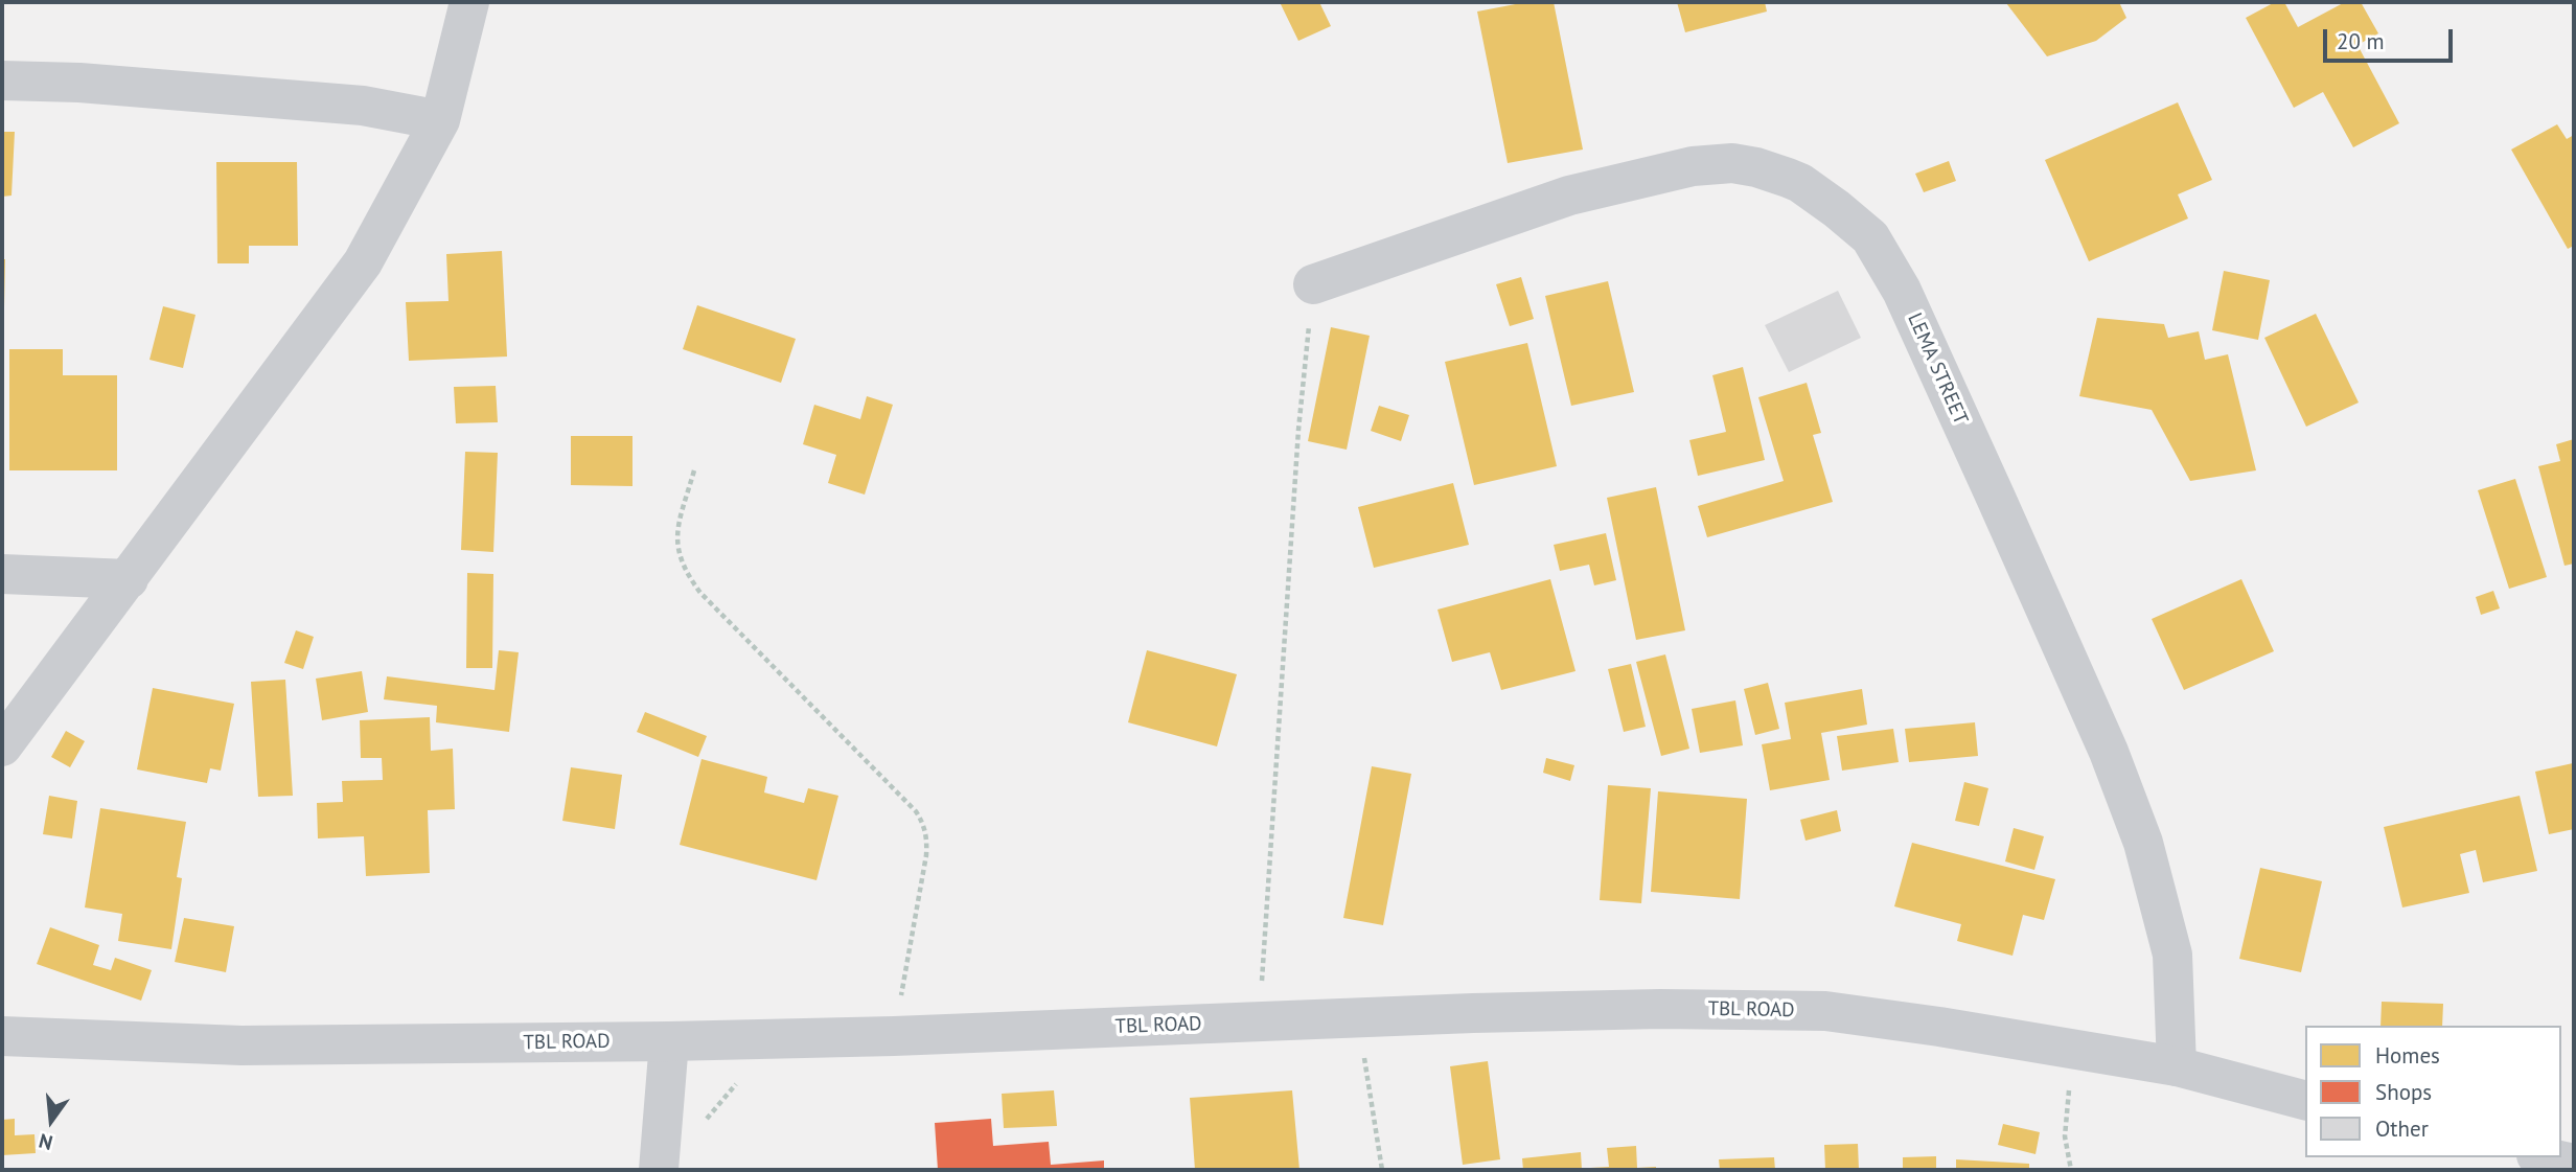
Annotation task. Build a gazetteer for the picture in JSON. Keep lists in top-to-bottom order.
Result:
{
  "streets": {
    "street": ["LEMA STREET", "TBL ROAD"]
  },
  "crossings": [
    ["LEMA STREET", "TBL ROAD"]
  ],
  "legend": ["Homes", "Shops", "Other"],
  "scale_bar": "20 m",
  "north": "bottom"
}
